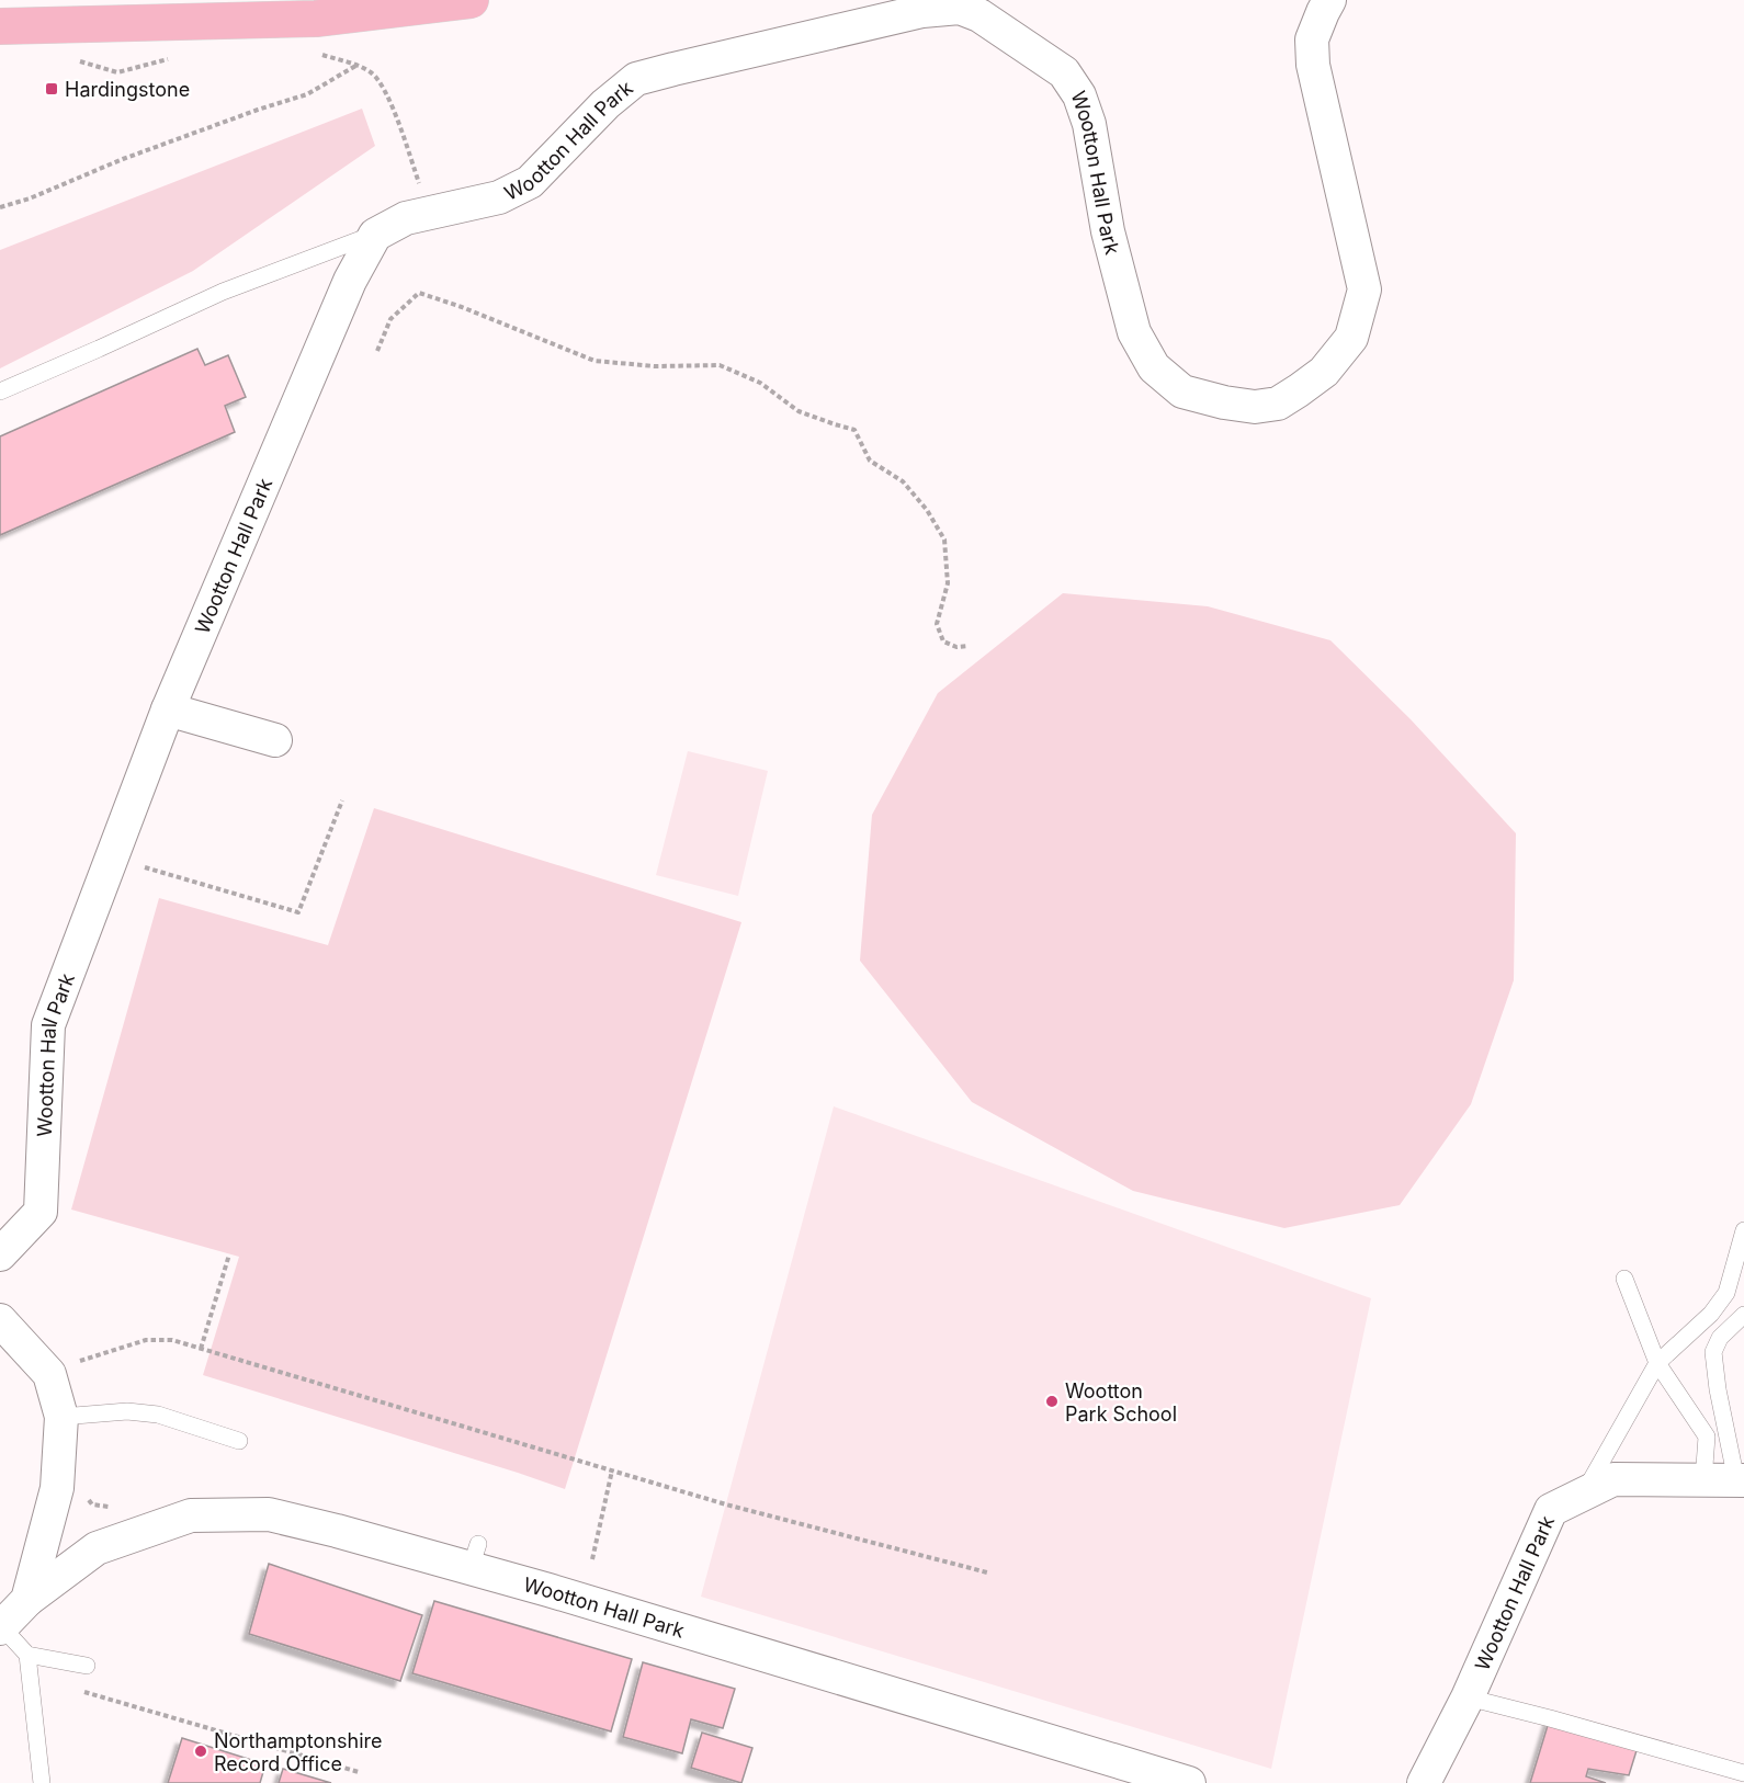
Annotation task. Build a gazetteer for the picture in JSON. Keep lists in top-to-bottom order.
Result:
{
  "streets": {
    "street": ["Wootton Hall Park"]
  },
  "places": {
    "transit": ["Hardingstone"],
    "other": ["Wootton Park School", "Northamptonshire Record Office"]
  }
}
